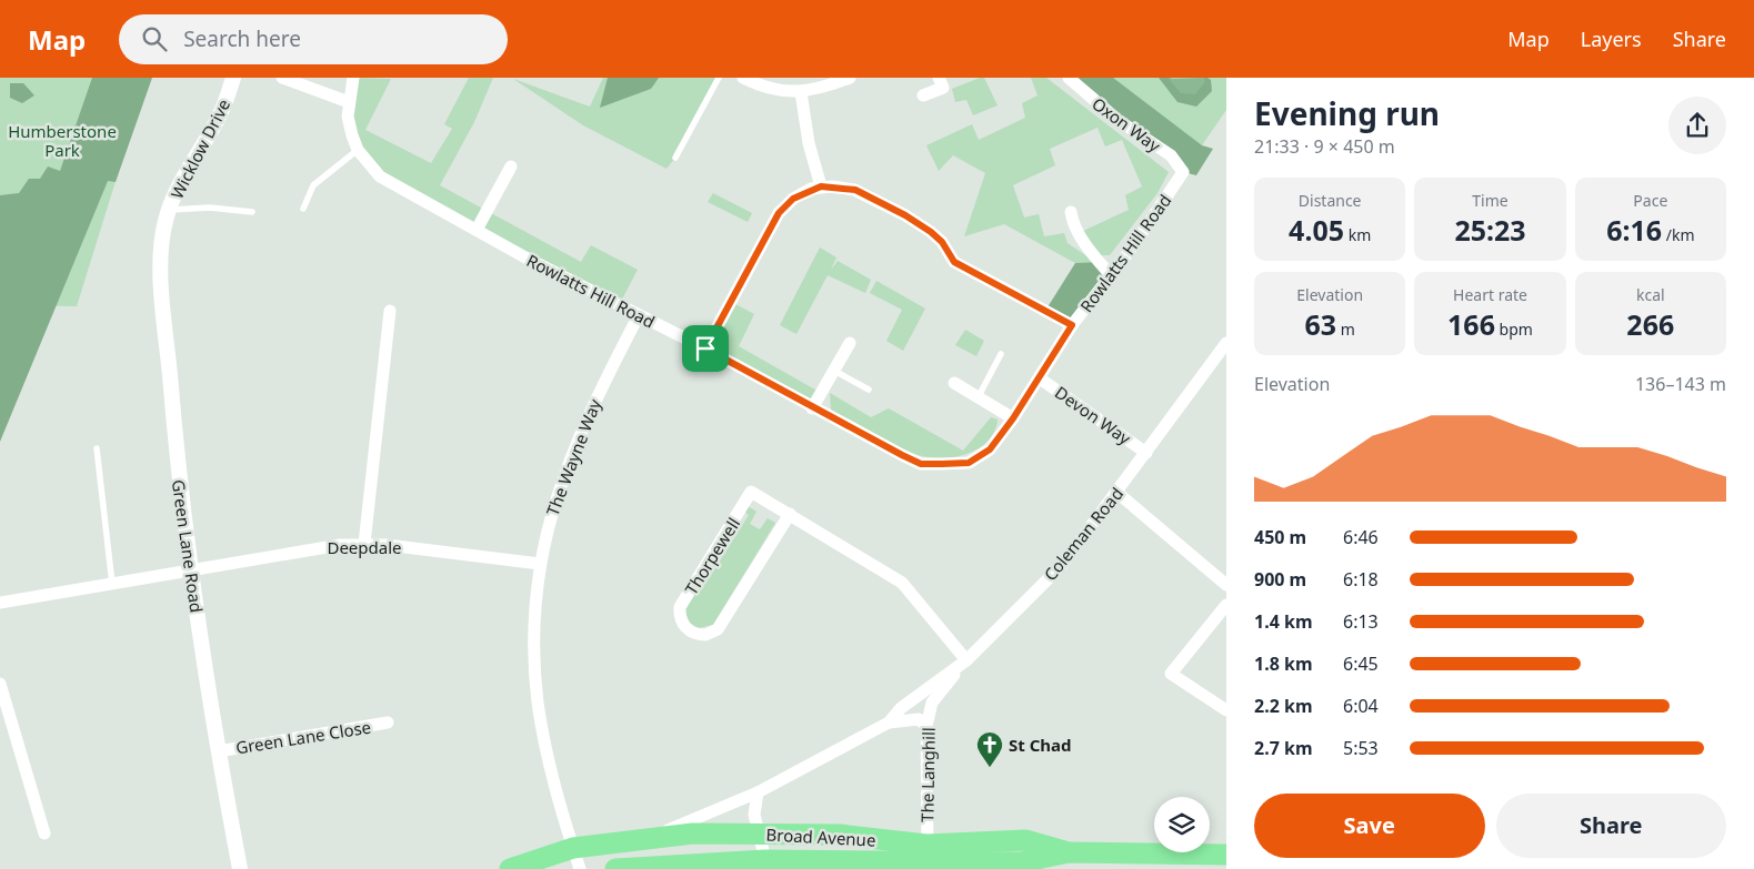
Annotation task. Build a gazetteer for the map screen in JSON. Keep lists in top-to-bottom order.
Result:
{
  "streets": {
    "highway": ["Broad Avenue"],
    "street": [
      "Oxon Way",
      "Wicklow Drive",
      "Rowlatts Hill Road",
      "Devon Way",
      "The Wayne Way",
      "Coleman Road",
      "Green Lane Road",
      "Deepdale",
      "Thorpewell",
      "Green Lane Close",
      "The Langhill"
    ]
  },
  "crossings": [
    ["Oxon Way", "Rowlatts Hill Road"],
    ["Wicklow Drive", "Green Lane Road"],
    ["Rowlatts Hill Road", "Devon Way"],
    ["Rowlatts Hill Road", "The Wayne Way"],
    ["Devon Way", "Coleman Road"],
    ["The Wayne Way", "Deepdale"],
    ["The Wayne Way", "Broad Avenue"],
    ["Coleman Road", "Thorpewell"],
    ["Coleman Road", "The Langhill"],
    ["Coleman Road", "Broad Avenue"],
    ["Green Lane Road", "Deepdale"],
    ["Green Lane Road", "Green Lane Close"],
    ["Thorpewell", "The Langhill"],
    ["The Langhill", "Broad Avenue"]
  ],
  "parks": ["Humberstone Park"],
  "places": {
    "church": ["St Chad"]
  },
  "page": {
    "header": "Map",
    "search": "Search here",
    "nav": ["Map", "Layers", "Share"],
    "heading": ["Evening run", "21:33 · 9 × 450 m"],
    "stats": [
      ["Distance", "4.05 km"],
      ["Time", "25:23"],
      ["Pace", "6:16 /km"],
      ["Elevation", "63 m"],
      ["Heart rate", "166 bpm"],
      ["kcal", "266"]
    ],
    "chart": ["Elevation", "136–143 m"],
    "list": [
      {
        "name": "450 m",
        "note": "6:46"
      },
      {
        "name": "900 m",
        "note": "6:18"
      },
      {
        "name": "1.4 km",
        "note": "6:13"
      },
      {
        "name": "1.8 km",
        "note": "6:45"
      },
      {
        "name": "2.2 km",
        "note": "6:04"
      },
      {
        "name": "2.7 km",
        "note": "5:53"
      }
    ],
    "buttons": ["Save", "Share"]
  }
}
